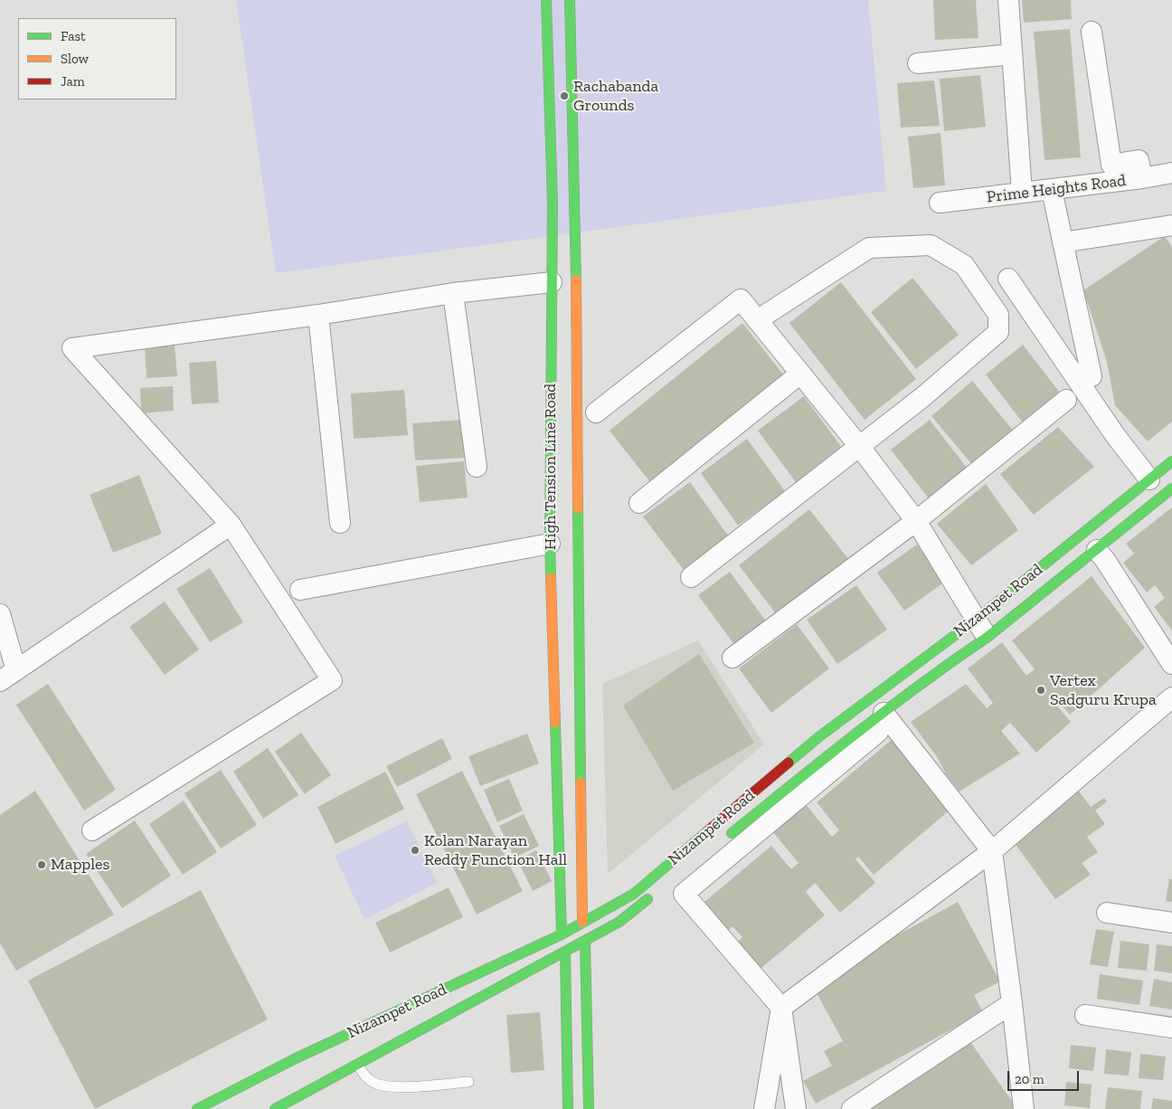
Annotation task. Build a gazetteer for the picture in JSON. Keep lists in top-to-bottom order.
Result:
{
  "streets": {
    "main road": ["High Tension Line Road", "Nizampet Road"],
    "street": ["Prime Heights Road"]
  },
  "crossings": [
    ["High Tension Line Road", "Nizampet Road"]
  ],
  "places": [
    "Rachabanda Grounds",
    "Vertex Sadguru Krupa",
    "Kolan Narayan Reddy Function Hall",
    "Mapples"
  ],
  "legend": ["Fast", "Slow", "Jam"],
  "scale_bar": "20 m"
}
